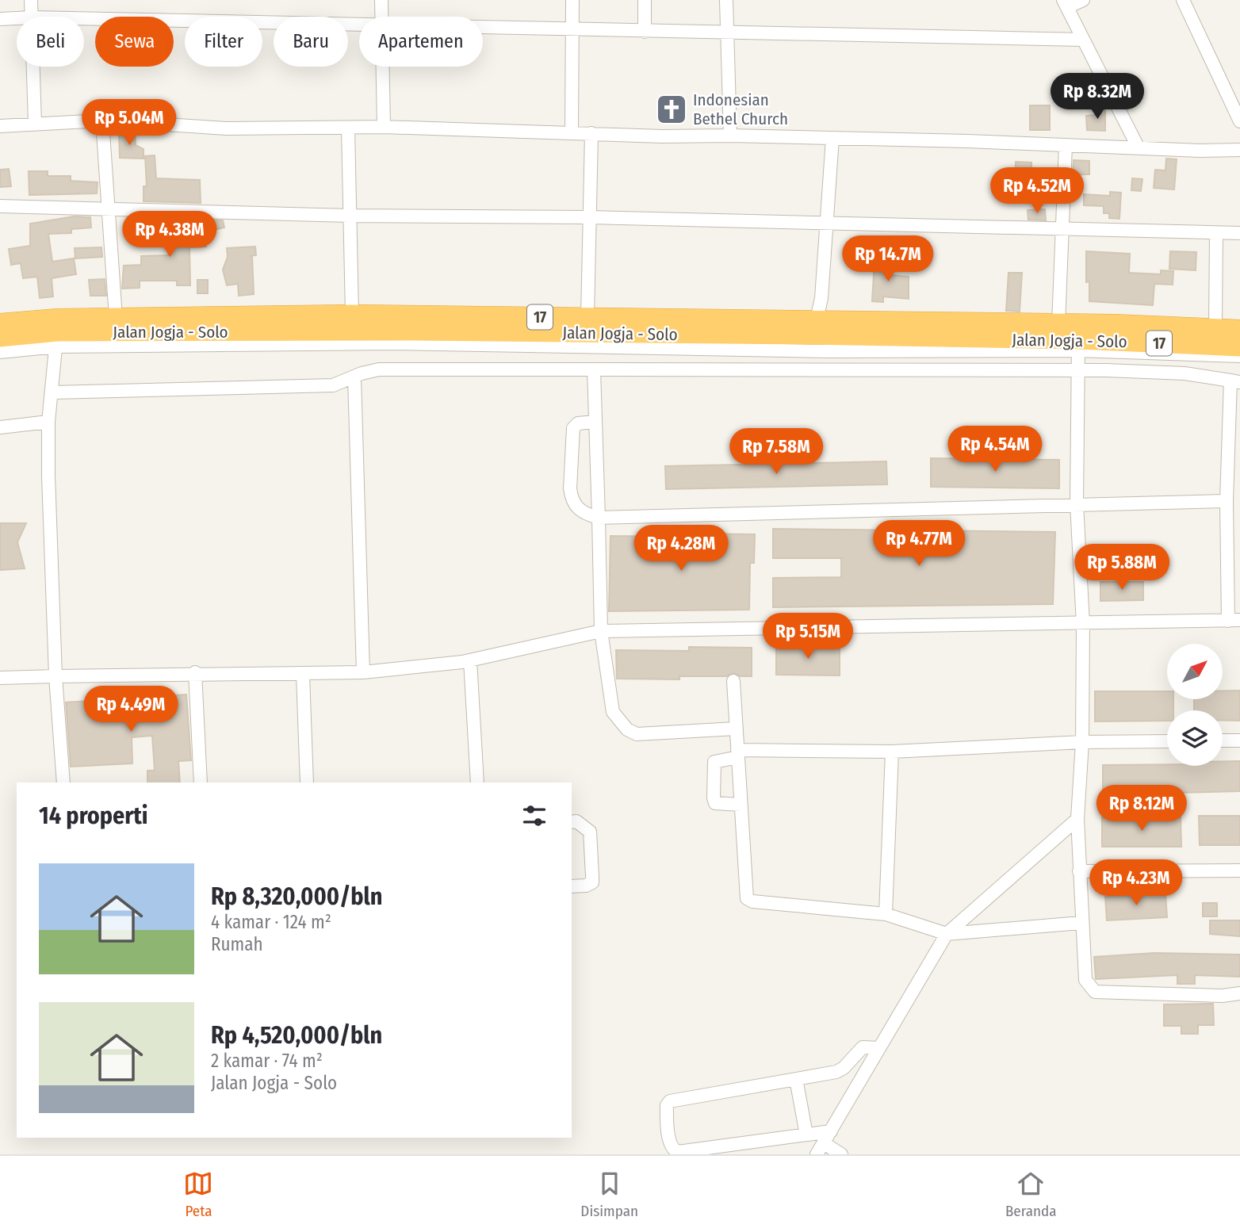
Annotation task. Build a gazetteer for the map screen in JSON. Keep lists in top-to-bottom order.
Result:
{
  "streets": {
    "highway": ["17", "Jalan Jogja - Solo"]
  },
  "places": {
    "church": ["Indonesian Bethel Church"]
  },
  "north": "top right",
  "page": {
    "chip": [
      "Beli",
      "Sewa",
      "Filter",
      "Baru",
      "Apartemen"
    ],
    "price": [
      "Rp 8.32M",
      "Rp 5.04M",
      "Rp 4.52M",
      "Rp 4.38M",
      "Rp 14.7M",
      "Rp 4.54M",
      "Rp 7.58M",
      "Rp 4.77M",
      "Rp 4.28M",
      "Rp 5.88M",
      "Rp 5.15M",
      "Rp 4.49M",
      "Rp 8.12M",
      "Rp 4.23M"
    ],
    "heading": "14 properti",
    "list": [
      {
        "name": "Rp 8,320,000/bln",
        "note": "4 kamar · 124 m² · Rumah"
      },
      {
        "name": "Rp 4,520,000/bln",
        "note": "2 kamar · 74 m² · Jalan Jogja - Solo"
      }
    ],
    "tabs": ["Peta", "Disimpan", "Beranda"]
  }
}
